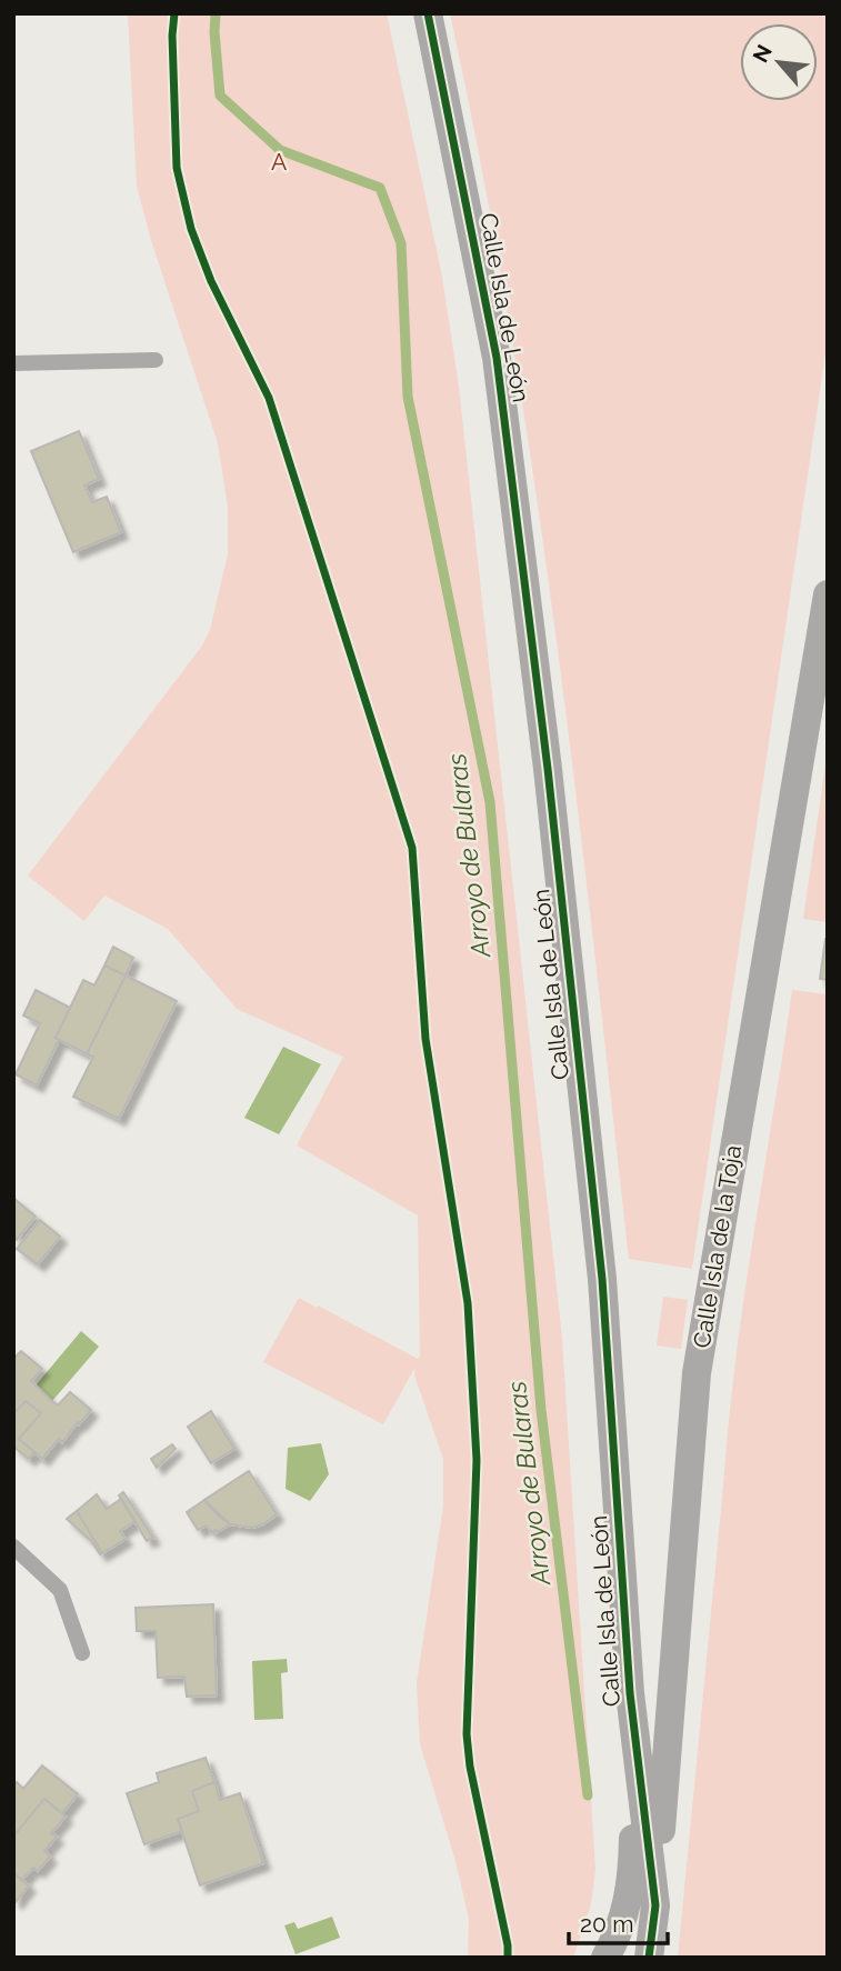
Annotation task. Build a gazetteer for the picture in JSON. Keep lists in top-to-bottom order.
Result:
{
  "streets": {
    "street": ["Calle Isla de León", "Calle Isla de la Toja"]
  },
  "crossings": [
    ["Calle Isla de León", "Calle Isla de la Toja"]
  ],
  "water": ["Arroyo de Bularas"],
  "parks": ["A"],
  "scale_bar": "20 m",
  "north": "top left"
}
